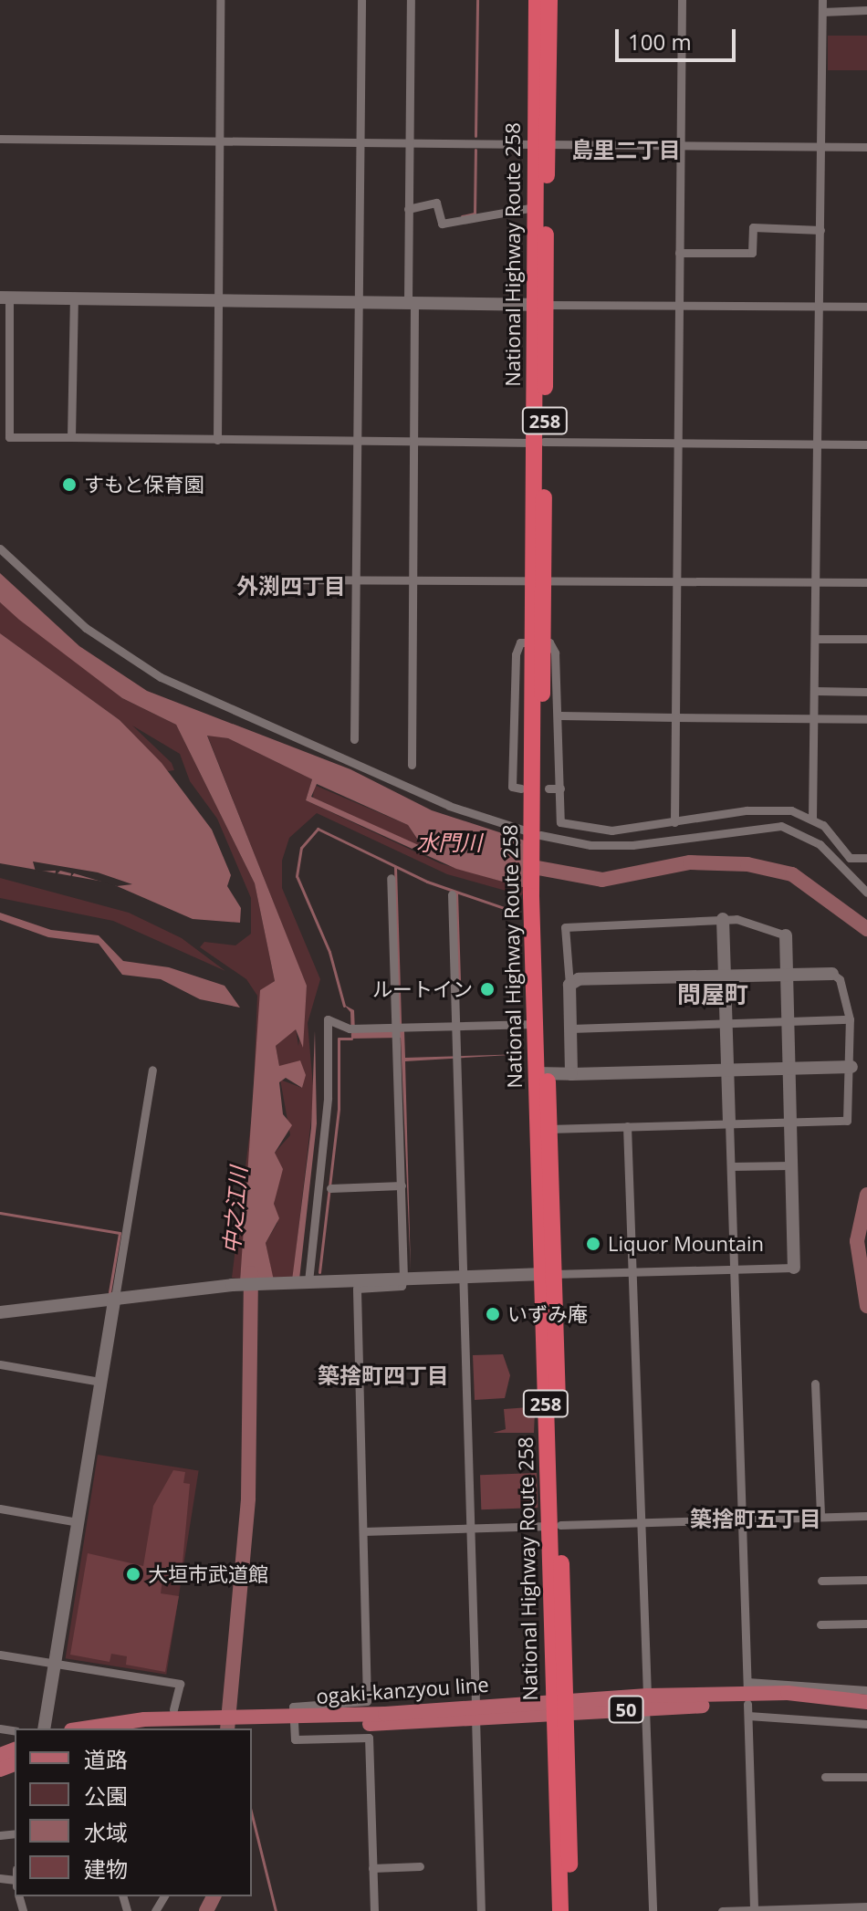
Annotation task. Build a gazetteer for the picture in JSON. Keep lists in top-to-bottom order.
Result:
{
  "streets": {
    "highway": ["National Highway Route 258", "258"],
    "main road": ["ogaki-kanzyou line", "50"]
  },
  "crossings": [
    ["National Highway Route 258", "ogaki-kanzyou line"]
  ],
  "districts": [
    "島里二丁目",
    "外渕四丁目",
    "問屋町",
    "築捨町四丁目",
    "築捨町五丁目"
  ],
  "water": ["水門川", "中之江川"],
  "places": [
    "すもと保育園",
    "ルートイン",
    "Liquor Mountain",
    "いずみ庵",
    "大垣市武道館"
  ],
  "legend": [
    "道路",
    "公園",
    "水域",
    "建物"
  ],
  "scale_bar": "100 m"
}
